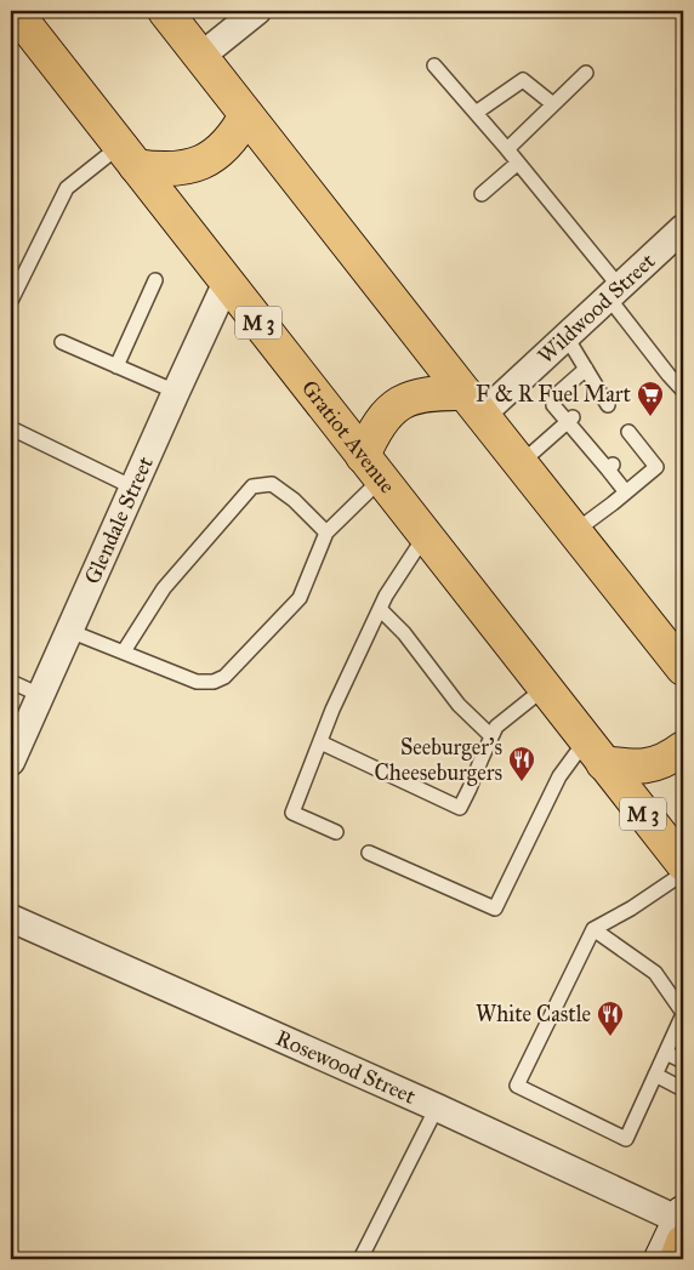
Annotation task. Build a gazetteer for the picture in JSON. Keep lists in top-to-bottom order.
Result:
{
  "streets": {
    "main road": ["M 3", "Gratiot Avenue"],
    "street": ["Wildwood Street", "Glendale Street", "Rosewood Street"]
  },
  "crossings": [
    ["Gratiot Avenue", "Glendale Street"]
  ],
  "places": {
    "supermarket": ["F & R Fuel Mart"],
    "restaurant": ["Seeburger's Cheeseburgers", "White Castle"]
  }
}
